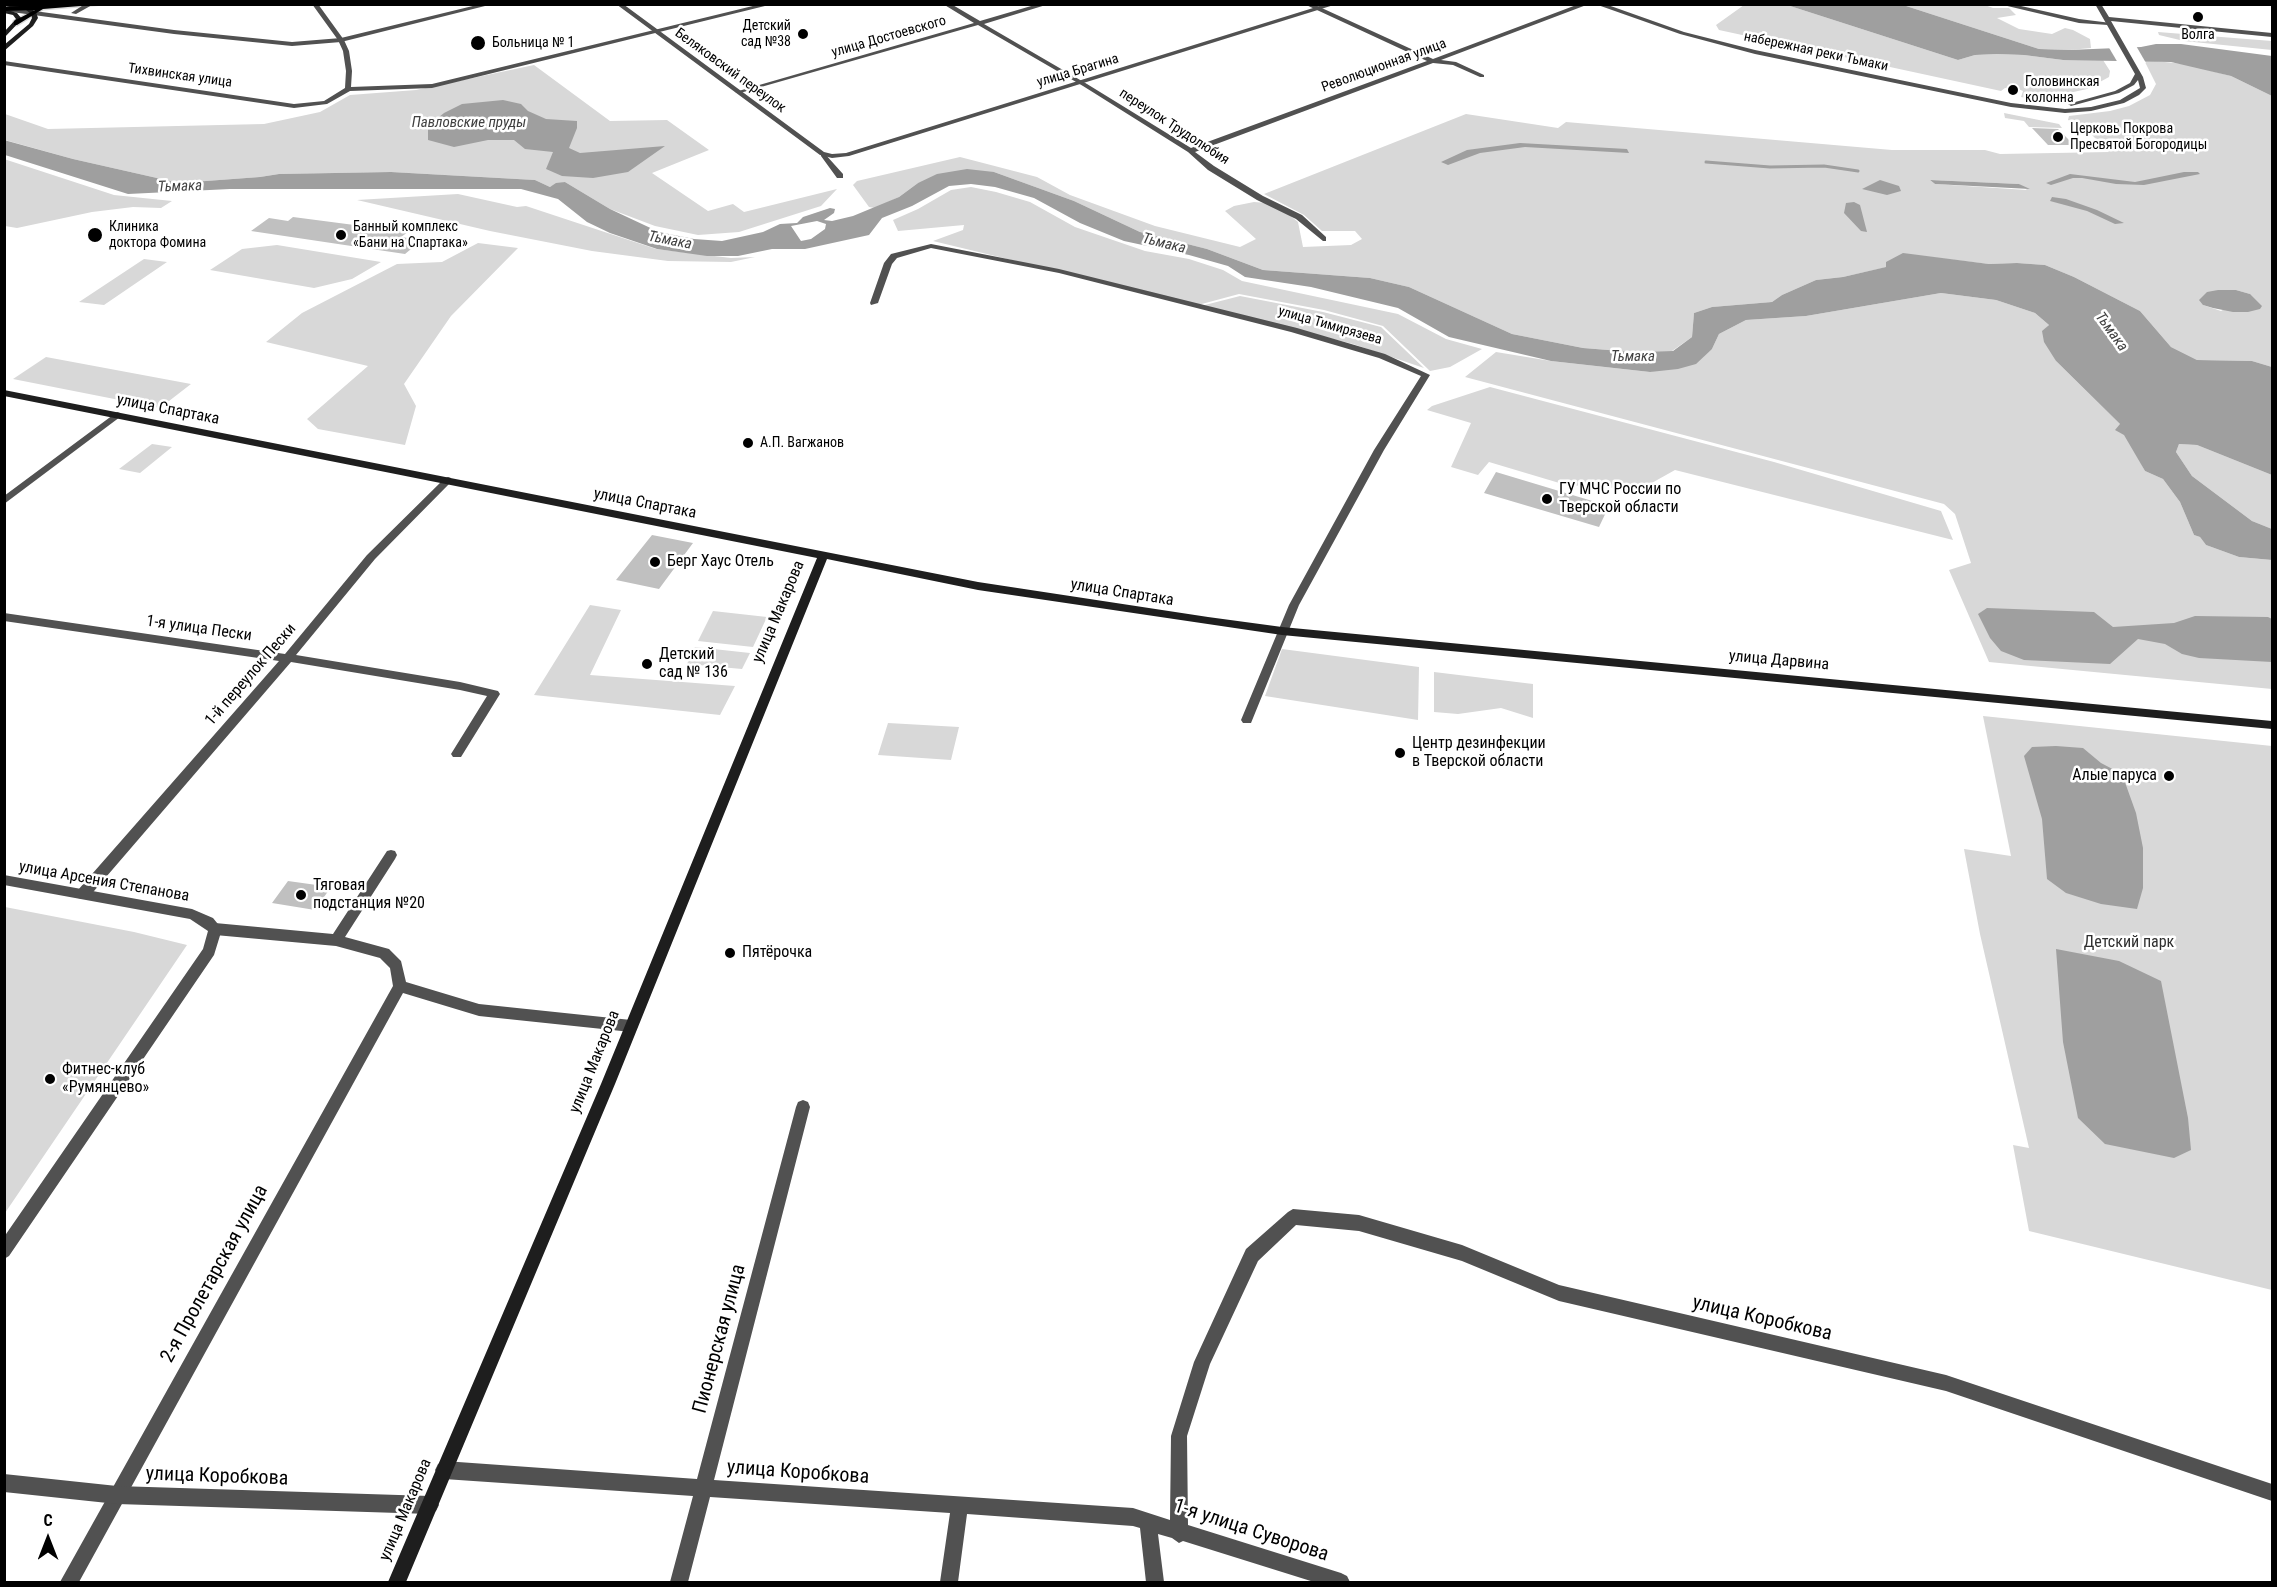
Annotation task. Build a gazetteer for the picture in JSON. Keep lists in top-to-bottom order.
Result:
{
  "streets": {
    "main road": ["улица Спартака", "улица Макарова", "улица Дарвина"],
    "street": [
      "улица Достоевского",
      "набережная реки Тьмаки",
      "Революционная улица",
      "Беляковский переулок",
      "улица Брагина",
      "Тихвинская улица",
      "переулок Трудолюбия",
      "улица Тимирязева",
      "1-я улица Пески",
      "1-й переулок Пески",
      "улица Арсения Степанова",
      "2-я Пролетарская улица",
      "улица Коробкова",
      "Пионерская улица",
      "1-я улица Суворова"
    ]
  },
  "crossings": [
    ["улица Достоевского", "Беляковский переулок"],
    ["улица Достоевского", "переулок Трудолюбия"],
    ["Революционная улица", "переулок Трудолюбия"],
    ["Беляковский переулок", "улица Брагина"],
    ["улица Брагина", "переулок Трудолюбия"],
    ["улица Тимирязева", "улица Спартака"],
    ["улица Тимирязева", "улица Дарвина"],
    ["улица Спартака", "улица Макарова"],
    ["улица Спартака", "улица Дарвина"],
    ["улица Спартака", "1-й переулок Пески"],
    ["улица Макарова", "улица Коробкова"],
    ["1-я улица Пески", "1-й переулок Пески"],
    ["1-й переулок Пески", "улица Арсения Степанова"],
    ["улица Арсения Степанова", "2-я Пролетарская улица"],
    ["2-я Пролетарская улица", "улица Коробкова"],
    ["улица Коробкова", "Пионерская улица"],
    ["улица Коробкова", "1-я улица Суворова"]
  ],
  "water": ["Павловские пруды", "Тьмака"],
  "parks": ["Детский парк"],
  "places": [
    "Волга",
    "Детский сад №38",
    "Больница № 1",
    "Головинская колонна",
    "Церковь Покрова Пресвятой Богородицы",
    "Клиника доктора Фомина",
    "Банный комплекс «Бани на Спартака»",
    "А.П. Вагжанов",
    "ГУ МЧС России по Тверской области",
    "Берг Хаус Отель",
    "Детский сад № 136",
    "Центр дезинфекции в Тверской области",
    "Алые паруса",
    "Тяговая подстанция №20",
    "Пятёрочка",
    "Фитнес-клуб «Румянцево»"
  ],
  "north": "top"
}
